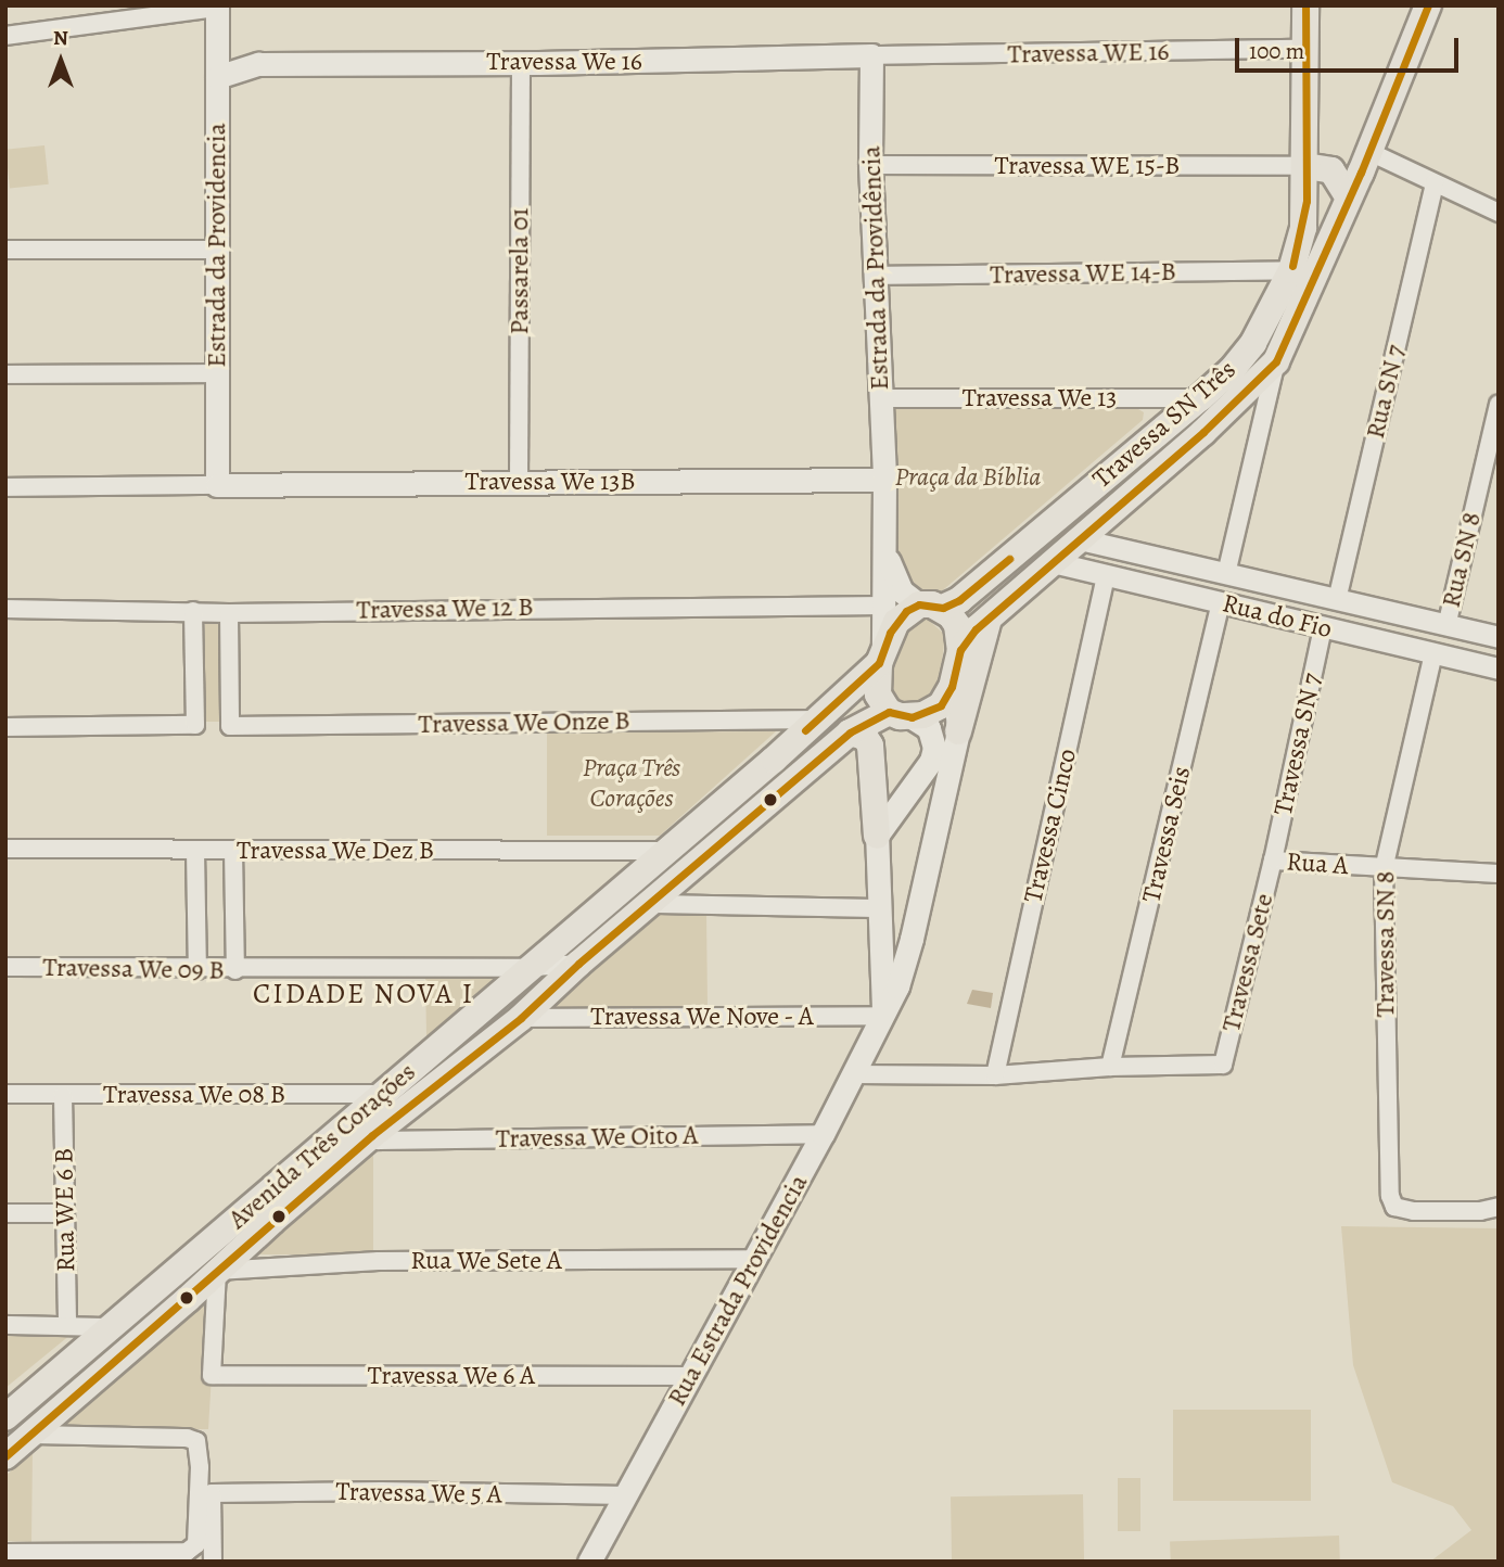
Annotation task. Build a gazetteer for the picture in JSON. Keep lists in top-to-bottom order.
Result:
{
  "streets": {
    "main road": [
      "Travessa We 16",
      "Estrada da Providencia",
      "Estrada da Providência",
      "Travessa SN Três",
      "Travessa We 13B",
      "Avenida Três Corações",
      "Rua Estrada Providencia"
    ],
    "street": [
      "Travessa WE 16",
      "Travessa WE 15-B",
      "Passarela 01",
      "Travessa WE 14-B",
      "Rua SN 7",
      "Travessa We 13",
      "Rua SN 8",
      "Travessa We 12 B",
      "Rua do Fio",
      "Travessa We Onze B",
      "Travessa SN 7",
      "Travessa Cinco",
      "Travessa Seis",
      "Travessa We Dez B",
      "Rua A",
      "Travessa SN 8",
      "Travessa Sete",
      "Travessa We 09 B",
      "Travessa We Nove - A",
      "Travessa We 08 B",
      "Travessa We Oito A",
      "Rua WE 6 B",
      "Rua We Sete A",
      "Travessa We 6 A",
      "Travessa We 5 A"
    ]
  },
  "crossings": [
    ["Travessa WE 16", "Travessa We 16"],
    ["Travessa WE 16", "Estrada da Providência"],
    ["Travessa WE 16", "Travessa SN Três"],
    ["Travessa We 16", "Estrada da Providência"],
    ["Travessa We 16", "Passarela 01"],
    ["Travessa WE 15-B", "Estrada da Providência"],
    ["Travessa WE 15-B", "Travessa SN Três"],
    ["Estrada da Providencia", "Travessa We 13B"],
    ["Estrada da Providência", "Travessa WE 14-B"],
    ["Estrada da Providência", "Travessa We 13"],
    ["Estrada da Providência", "Travessa SN Três"],
    ["Estrada da Providência", "Travessa We 13B"],
    ["Estrada da Providência", "Travessa We 12 B"],
    ["Estrada da Providência", "Avenida Três Corações"],
    ["Estrada da Providência", "Rua Estrada Providencia"],
    ["Passarela 01", "Travessa We 13B"],
    ["Travessa WE 14-B", "Travessa SN Três"],
    ["Rua SN 7", "Rua do Fio"],
    ["Travessa We 13", "Travessa SN Três"],
    ["Travessa SN Três", "Avenida Três Corações"],
    ["Travessa SN Três", "Rua Estrada Providencia"],
    ["Rua SN 8", "Rua do Fio"],
    ["Travessa We 12 B", "Travessa We Onze B"],
    ["Rua do Fio", "Travessa SN 7"],
    ["Rua do Fio", "Travessa Cinco"],
    ["Rua do Fio", "Travessa Seis"],
    ["Rua do Fio", "Travessa SN 8"],
    ["Travessa We Onze B", "Avenida Três Corações"],
    ["Travessa SN 7", "Rua A"],
    ["Travessa SN 7", "Travessa Sete"],
    ["Travessa Seis", "Travessa Sete"],
    ["Travessa We Dez B", "Avenida Três Corações"],
    ["Rua A", "Travessa SN 8"],
    ["Rua A", "Travessa Sete"],
    ["Travessa We 09 B", "Avenida Três Corações"],
    ["Travessa We Nove - A", "Avenida Três Corações"],
    ["Travessa We Nove - A", "Rua Estrada Providencia"],
    ["Travessa We 08 B", "Avenida Três Corações"],
    ["Travessa We 08 B", "Rua WE 6 B"],
    ["Travessa We Oito A", "Avenida Três Corações"],
    ["Travessa We Oito A", "Rua Estrada Providencia"],
    ["Avenida Três Corações", "Rua We Sete A"],
    ["Avenida Três Corações", "Rua Estrada Providencia"],
    ["Avenida Três Corações", "Travessa We 6 A"],
    ["Rua We Sete A", "Rua Estrada Providencia"],
    ["Rua We Sete A", "Travessa We 6 A"],
    ["Rua Estrada Providencia", "Travessa We 6 A"],
    ["Rua Estrada Providencia", "Travessa We 5 A"]
  ],
  "districts": ["CIDADE NOVA I"],
  "parks": ["Praça da Bíblia", "Praça Três Corações"],
  "scale_bar": "100 m",
  "north": "top"
}
